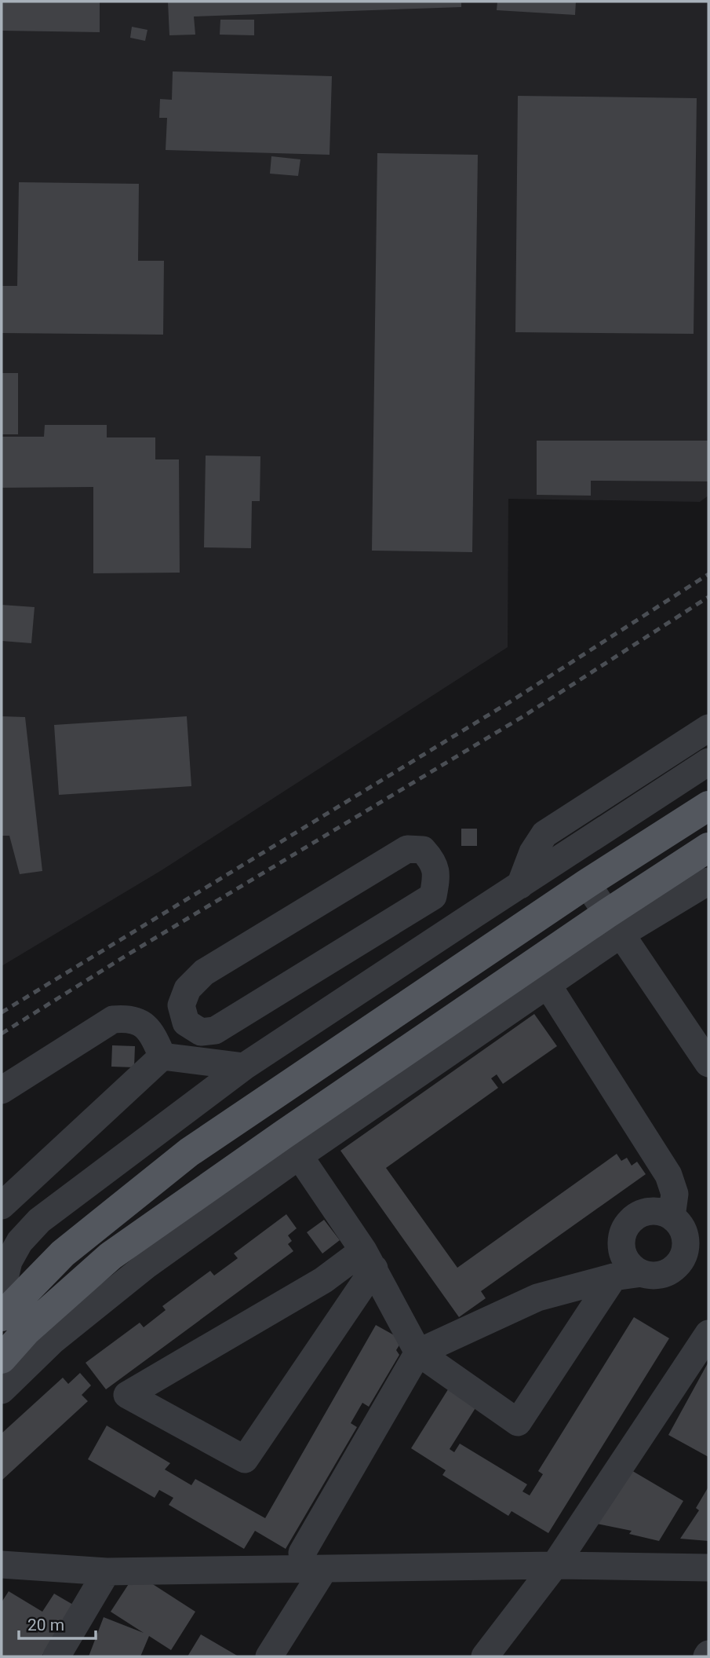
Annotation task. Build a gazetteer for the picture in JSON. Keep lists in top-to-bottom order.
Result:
{
  "scale_bar": "20 m"
}
